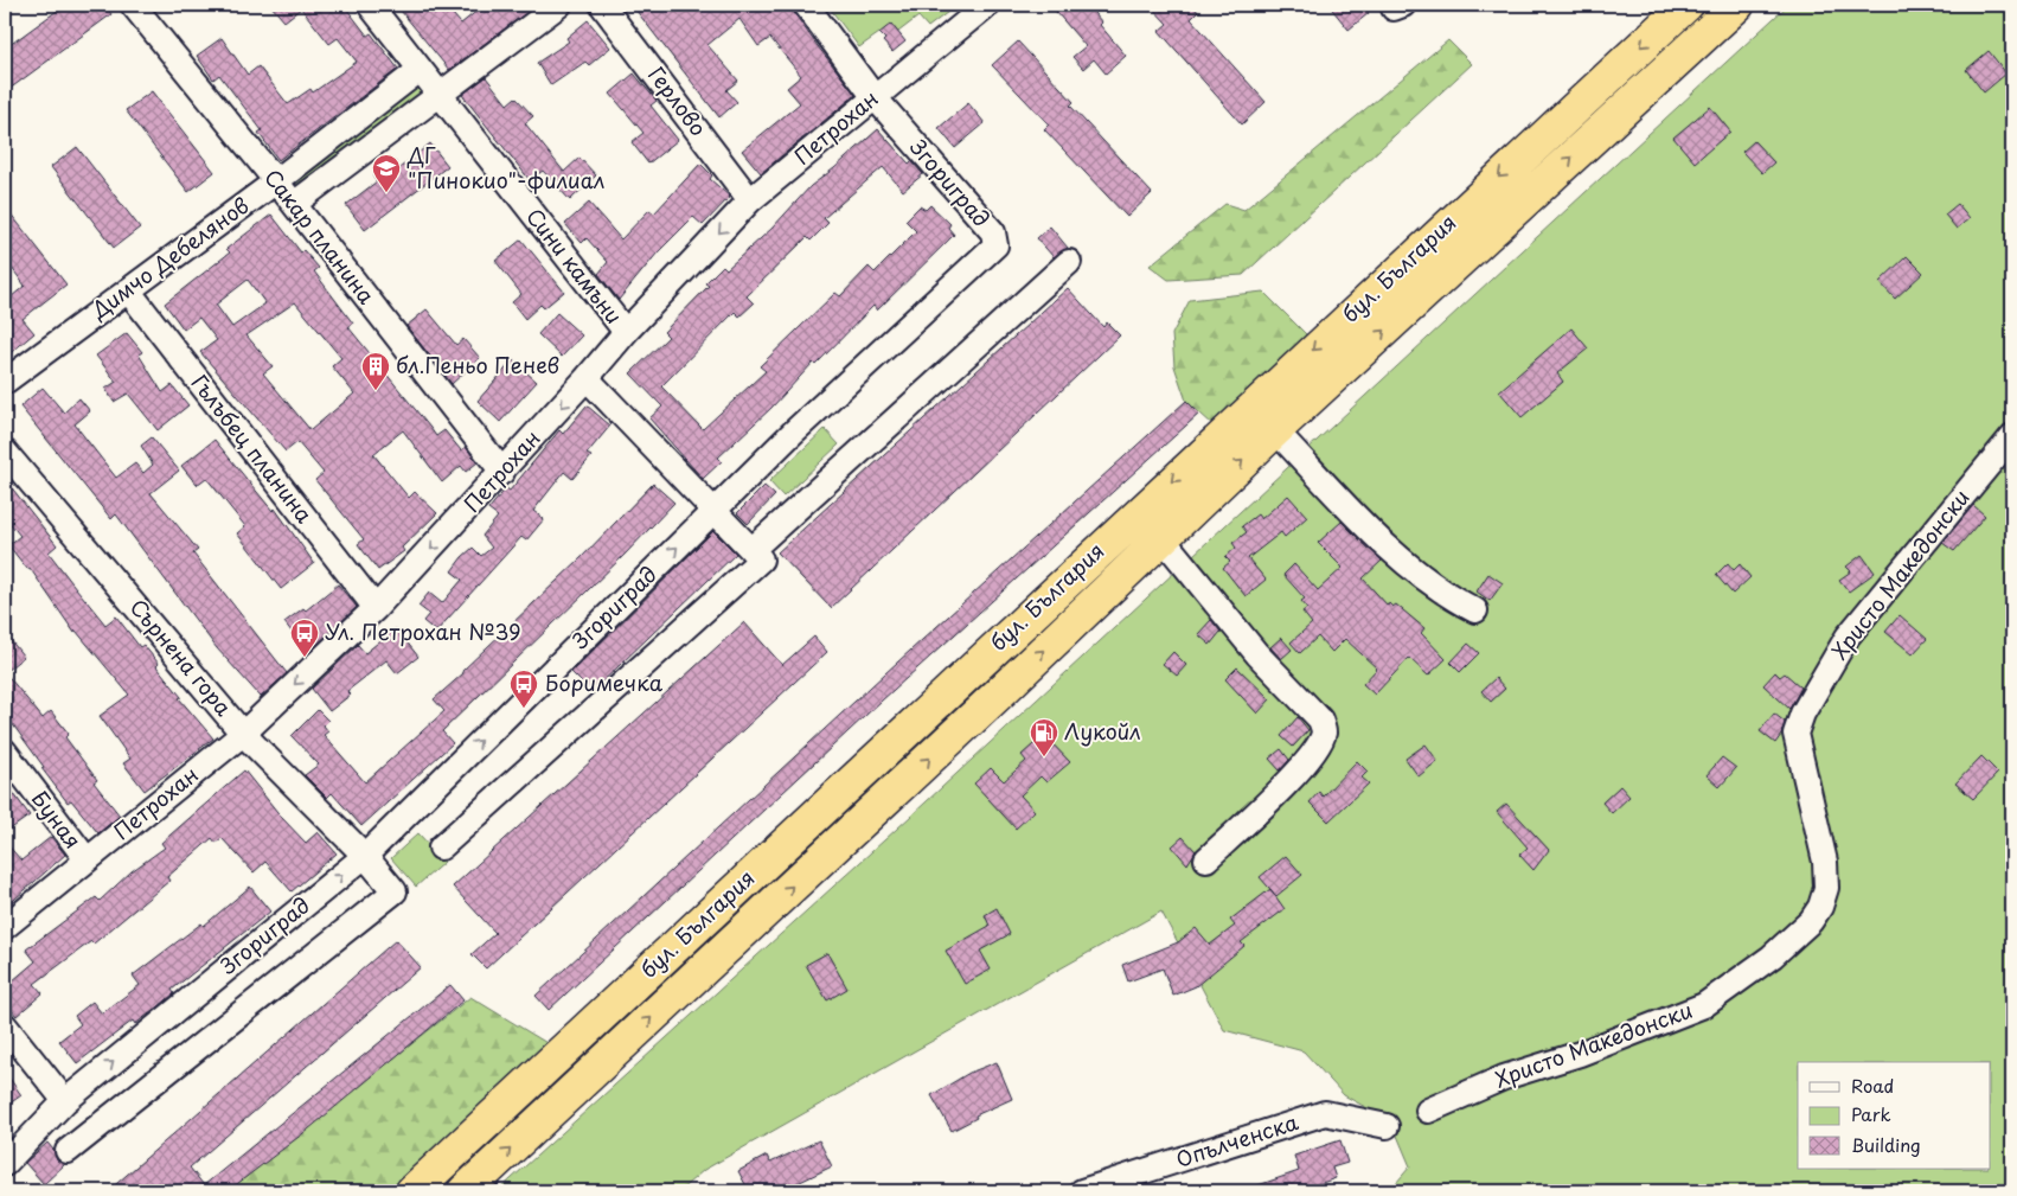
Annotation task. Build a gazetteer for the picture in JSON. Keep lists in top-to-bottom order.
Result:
{
  "streets": {
    "highway": ["бул. България"],
    "street": [
      "Герлово",
      "Петрохан",
      "Згориград",
      "Сакар планина",
      "Димчо Дебелянов",
      "Сини камъни",
      "Гълъбец планина",
      "Христо Македонски",
      "Сърнена гора",
      "Буная",
      "Опълченска"
    ]
  },
  "crossings": [
    ["Герлово", "Петрохан"],
    ["Петрохан", "Згориград"],
    ["Петрохан", "Сакар планина"],
    ["Петрохан", "Сини камъни"],
    ["Петрохан", "Гълъбец планина"],
    ["Петрохан", "Сърнена гора"],
    ["Петрохан", "Буная"],
    ["Згориград", "Сърнена гора"],
    ["Сакар планина", "Димчо Дебелянов"],
    ["Димчо Дебелянов", "Сини камъни"],
    ["Димчо Дебелянов", "Гълъбец планина"]
  ],
  "one_way": ["Петрохан"],
  "places": {
    "school or university": ["ДГ \"Пинокио\"-филиал"],
    "building": ["бл.Пеньо Пенев"],
    "bus stop": ["Ул. Петрохан №39", "Боримечка"],
    "fuel station": ["Лукойл"]
  },
  "legend": ["Road", "Park", "Building"]
}
